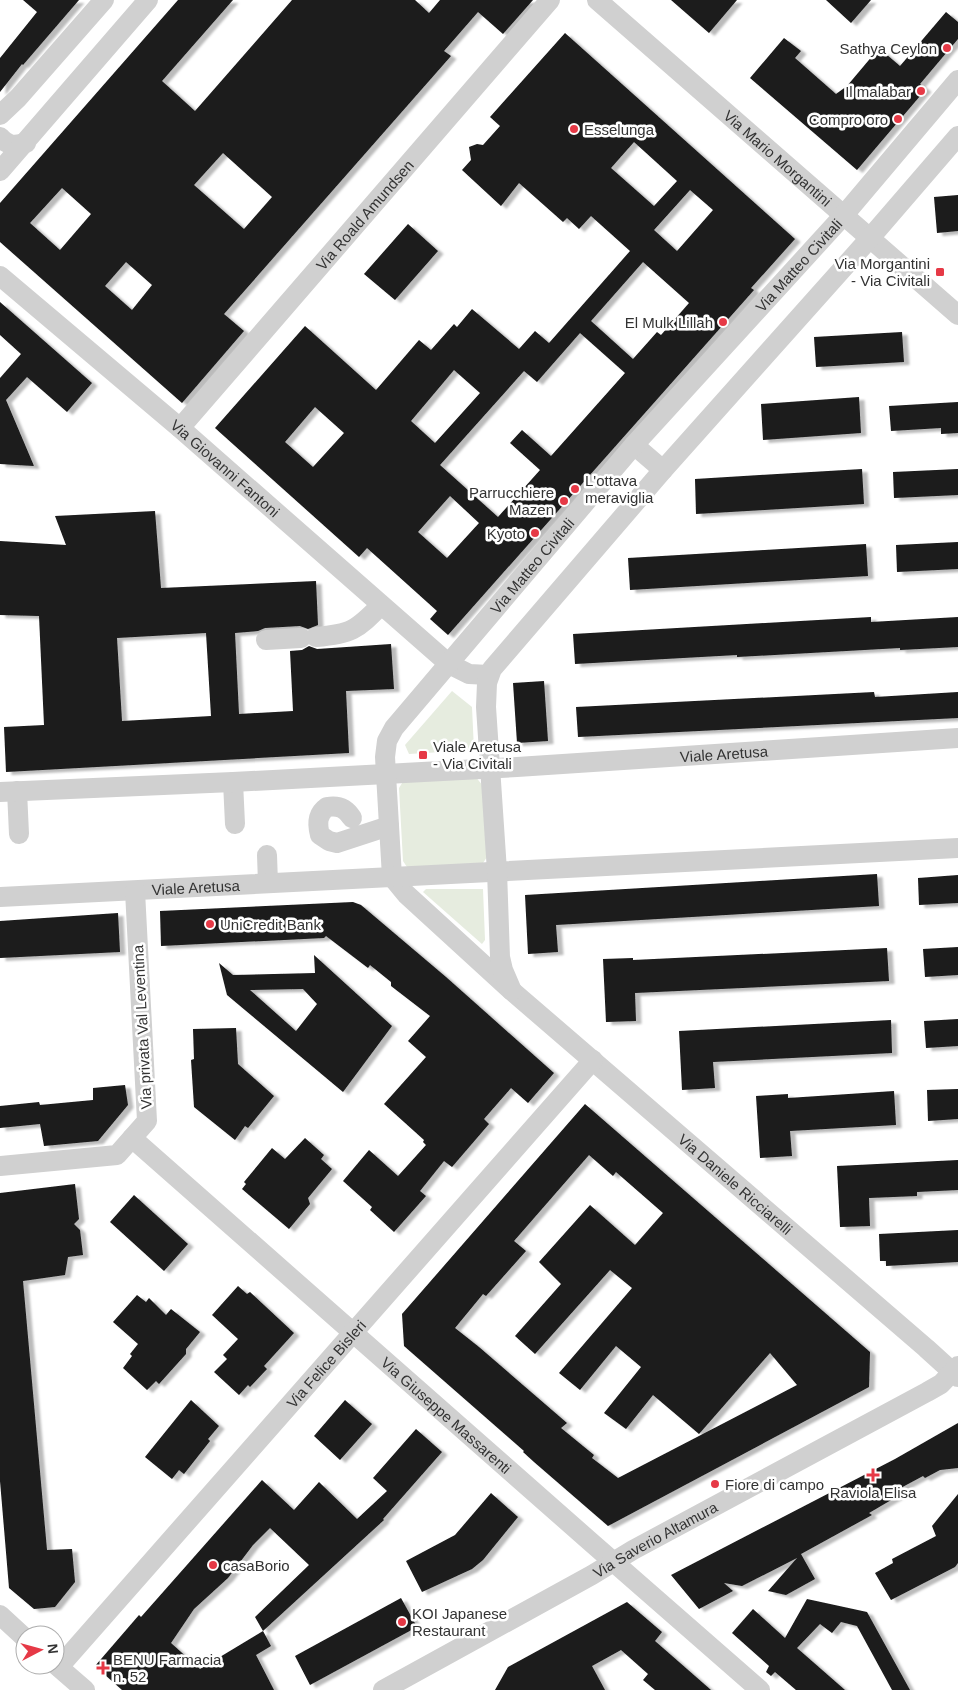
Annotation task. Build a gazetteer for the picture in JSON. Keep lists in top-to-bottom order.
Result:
{
  "streets": {
    "street": [
      "Via Mario Morgantini",
      "Via Roald Amundsen",
      "Via Matteo Civitali",
      "Via Giovanni Fantoni",
      "Viale Aretusa",
      "Via privata Val Leventina",
      "Via Daniele Ricciarelli",
      "Via Felice Bisleri",
      "Via Giuseppe Massarenti",
      "Via Saverio Altamura"
    ]
  },
  "crossings": [
    ["Via Mario Morgantini", "Via Matteo Civitali"],
    ["Via Roald Amundsen", "Via Giovanni Fantoni"],
    ["Via Matteo Civitali", "Via Giovanni Fantoni"],
    ["Via Matteo Civitali", "Viale Aretusa"],
    ["Viale Aretusa", "Via privata Val Leventina"],
    ["Viale Aretusa", "Via Daniele Ricciarelli"],
    ["Via privata Val Leventina", "Via Giuseppe Massarenti"],
    ["Via Daniele Ricciarelli", "Via Felice Bisleri"],
    ["Via Daniele Ricciarelli", "Via Saverio Altamura"],
    ["Via Felice Bisleri", "Via Giuseppe Massarenti"],
    ["Via Giuseppe Massarenti", "Via Saverio Altamura"]
  ],
  "places": {
    "other": [
      "Sathya Ceylon",
      "Il malabar",
      "Compro oro",
      "Esselunga",
      "El Mulk Lillah",
      "L'ottava meraviglia",
      "Parrucchiere Mazen",
      "Kyoto",
      "UniCredit Bank",
      "Fiore di campo",
      "casaBorio",
      "KOI Japanese Restaurant"
    ],
    "transit": ["Via Morgantini - Via Civitali", "Viale Aretusa - Via Civitali"],
    "health": ["Raviola Elisa", "BENU Farmacia n. 52"]
  },
  "north": "right"
}
